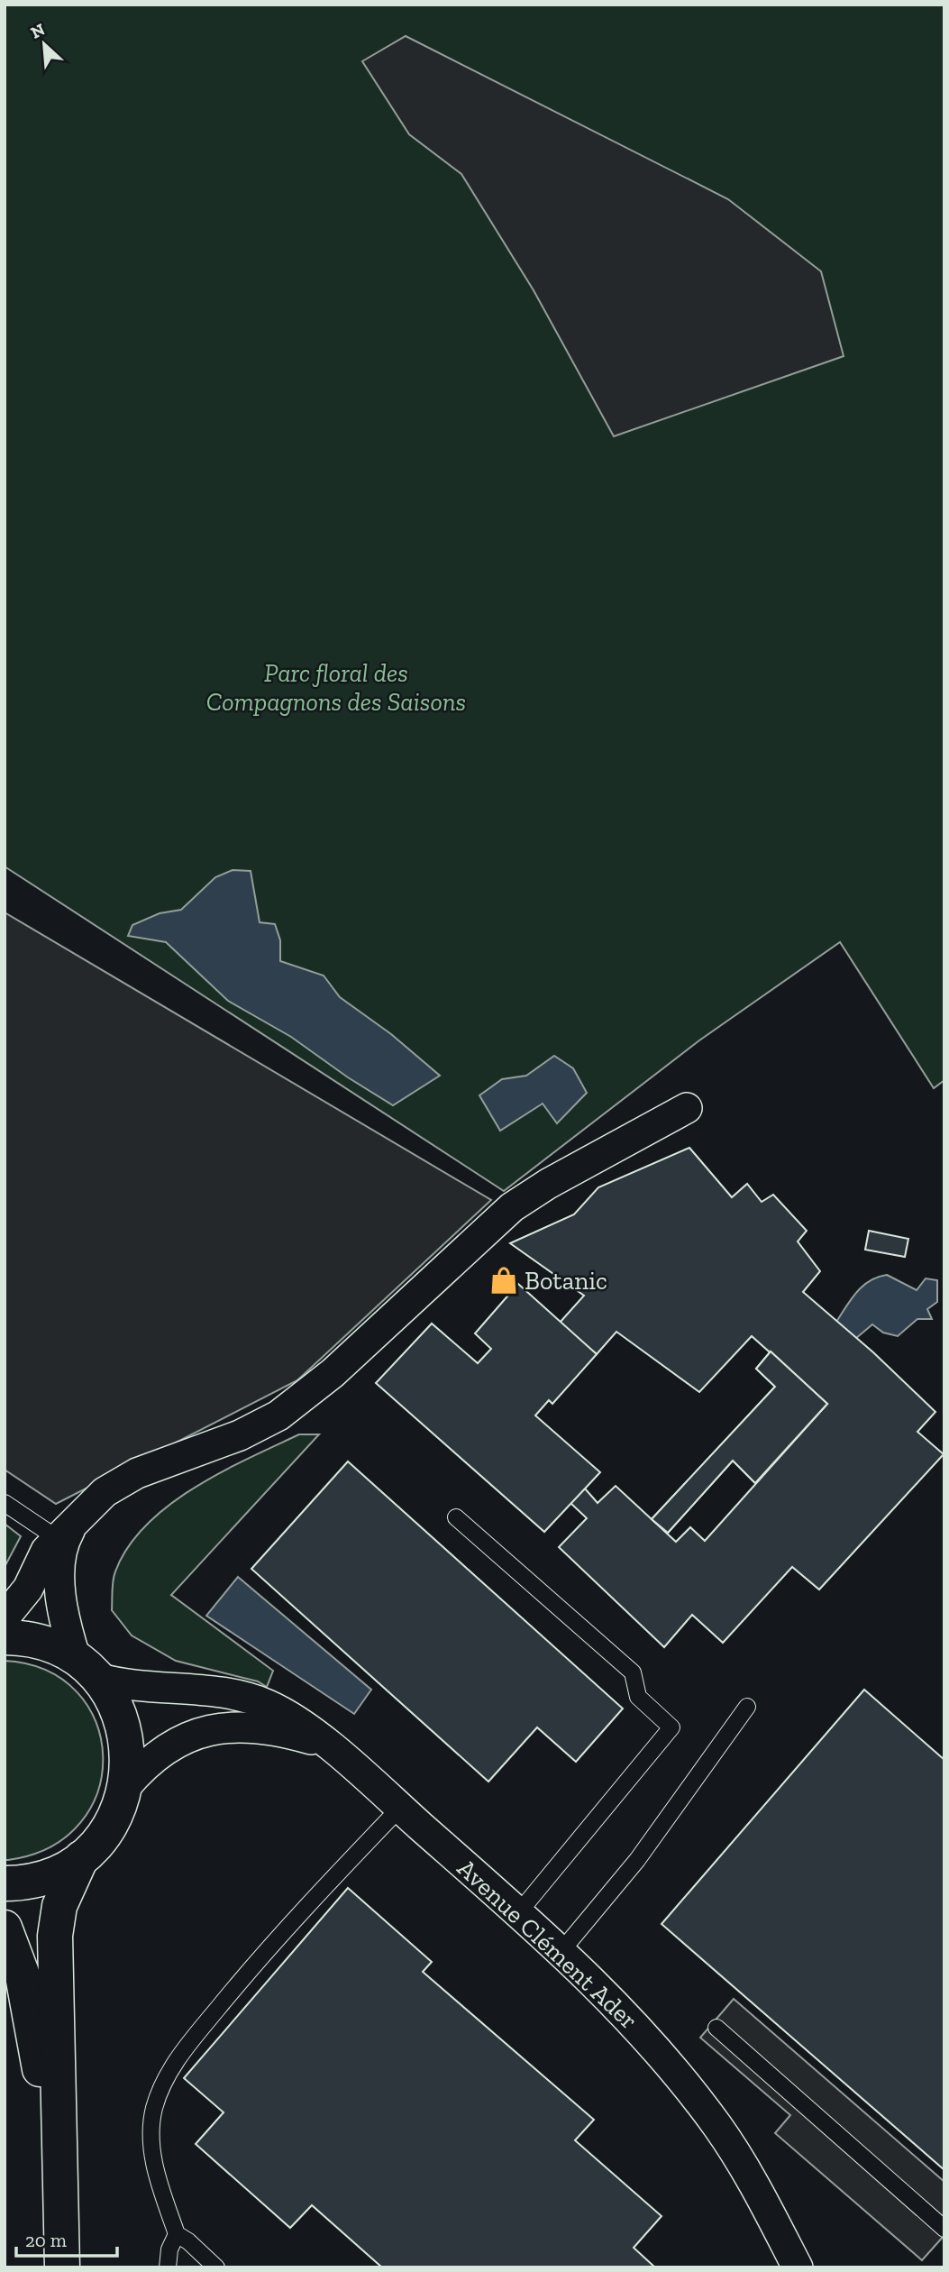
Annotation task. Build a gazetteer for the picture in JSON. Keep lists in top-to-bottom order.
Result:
{
  "streets": {
    "street": ["Avenue Clément Ader"]
  },
  "parks": ["Parc floral des Compagnons des Saisons"],
  "places": {
    "shop": ["Botanic"]
  },
  "scale_bar": "20 m",
  "north": "top left"
}
